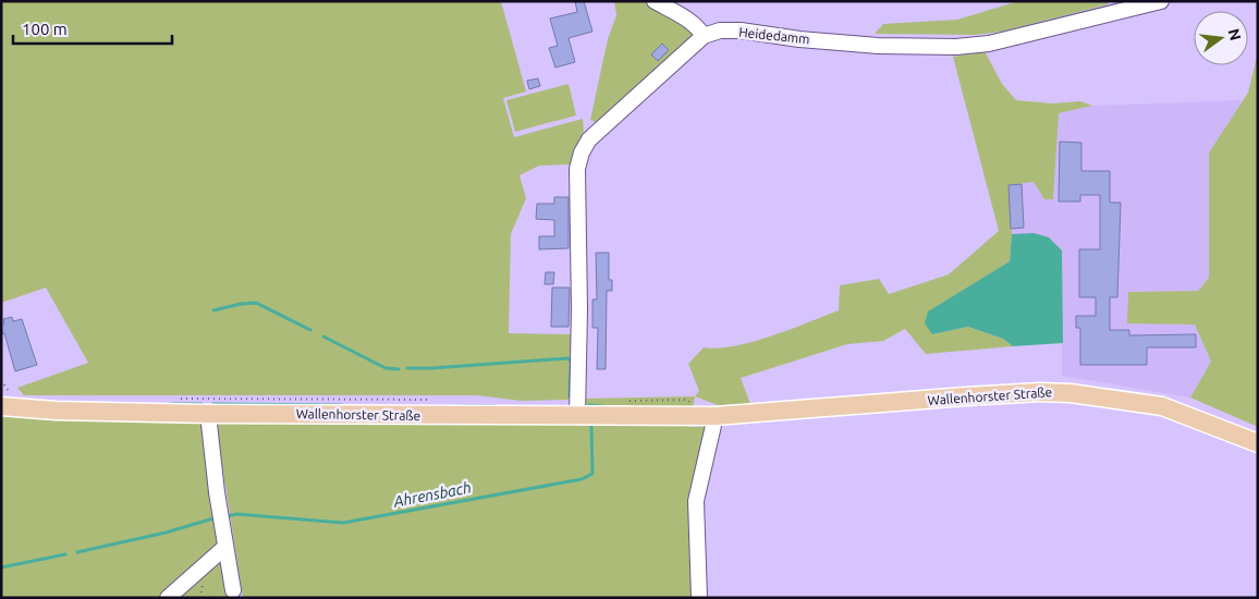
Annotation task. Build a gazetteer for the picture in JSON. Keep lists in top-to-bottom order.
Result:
{
  "streets": {
    "main road": ["Wallenhorster Straße"],
    "street": ["Heidedamm"]
  },
  "crossings": [
    ["Heidedamm", "Wallenhorster Straße"]
  ],
  "water": ["Ahrensbach"],
  "scale_bar": "100 m",
  "north": "right"
}
